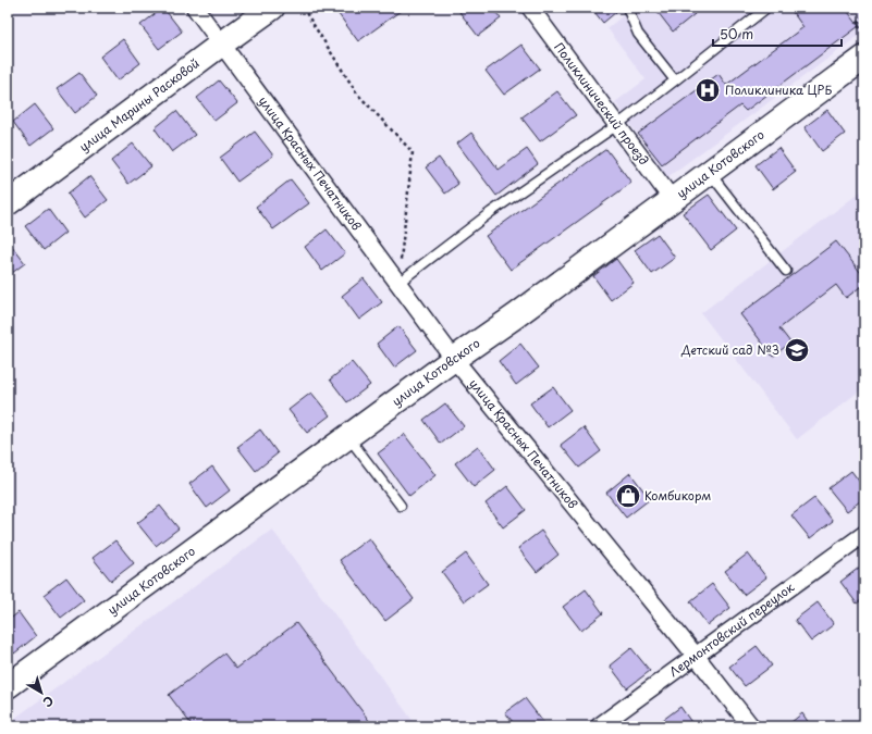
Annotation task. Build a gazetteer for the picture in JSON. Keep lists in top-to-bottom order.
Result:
{
  "streets": {
    "street": [
      "Поликлинический проезд",
      "улица Марины Расковой",
      "улица Красных Печатников",
      "улица Котовского",
      "Лермонтовский переулок"
    ]
  },
  "crossings": [
    ["Поликлинический проезд", "улица Котовского"],
    ["улица Марины Расковой", "улица Красных Печатников"],
    ["улица Красных Печатников", "улица Котовского"],
    ["улица Красных Печатников", "Лермонтовский переулок"]
  ],
  "places": {
    "hospital": ["Поликлиника ЦРБ"],
    "school or university": ["Детский сад №3"],
    "shop": ["Комбикорм"]
  },
  "scale_bar": "50 m",
  "north": "bottom right"
}
